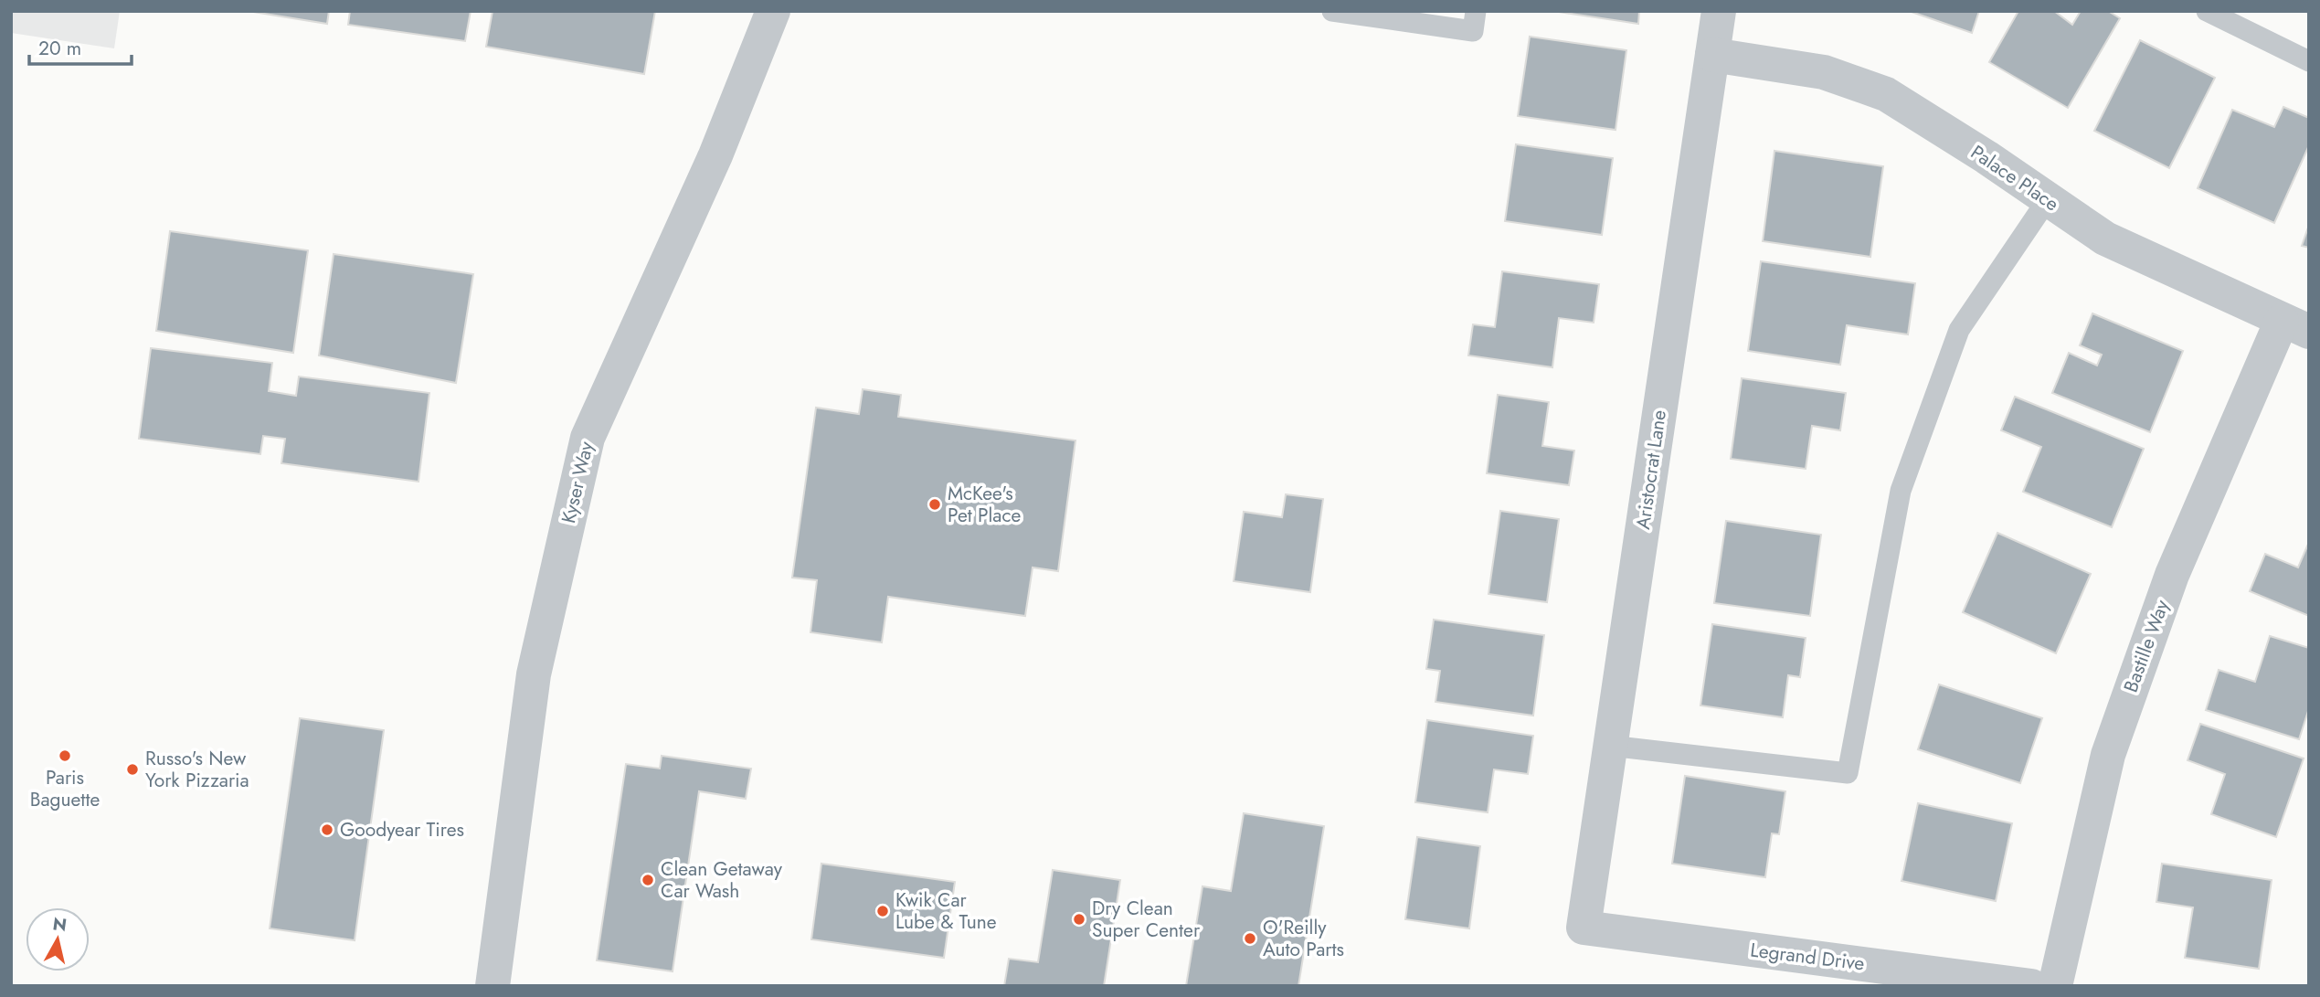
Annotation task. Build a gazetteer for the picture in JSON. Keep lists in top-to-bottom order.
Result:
{
  "streets": {
    "street": [
      "Palace Place",
      "Aristocrat Lane",
      "Kyser Way",
      "Bastille Way",
      "Legrand Drive"
    ]
  },
  "crossings": [
    ["Palace Place", "Aristocrat Lane"],
    ["Palace Place", "Bastille Way"],
    ["Aristocrat Lane", "Legrand Drive"]
  ],
  "places": [
    "McKee's Pet Place",
    "Paris Baguette",
    "Russo's New York Pizzaria",
    "Goodyear Tires",
    "Clean Getaway Car Wash",
    "Kwik Car Lube & Tune",
    "Dry Clean Super Center",
    "O'Reilly Auto Parts"
  ],
  "scale_bar": "20 m",
  "north": "top"
}
